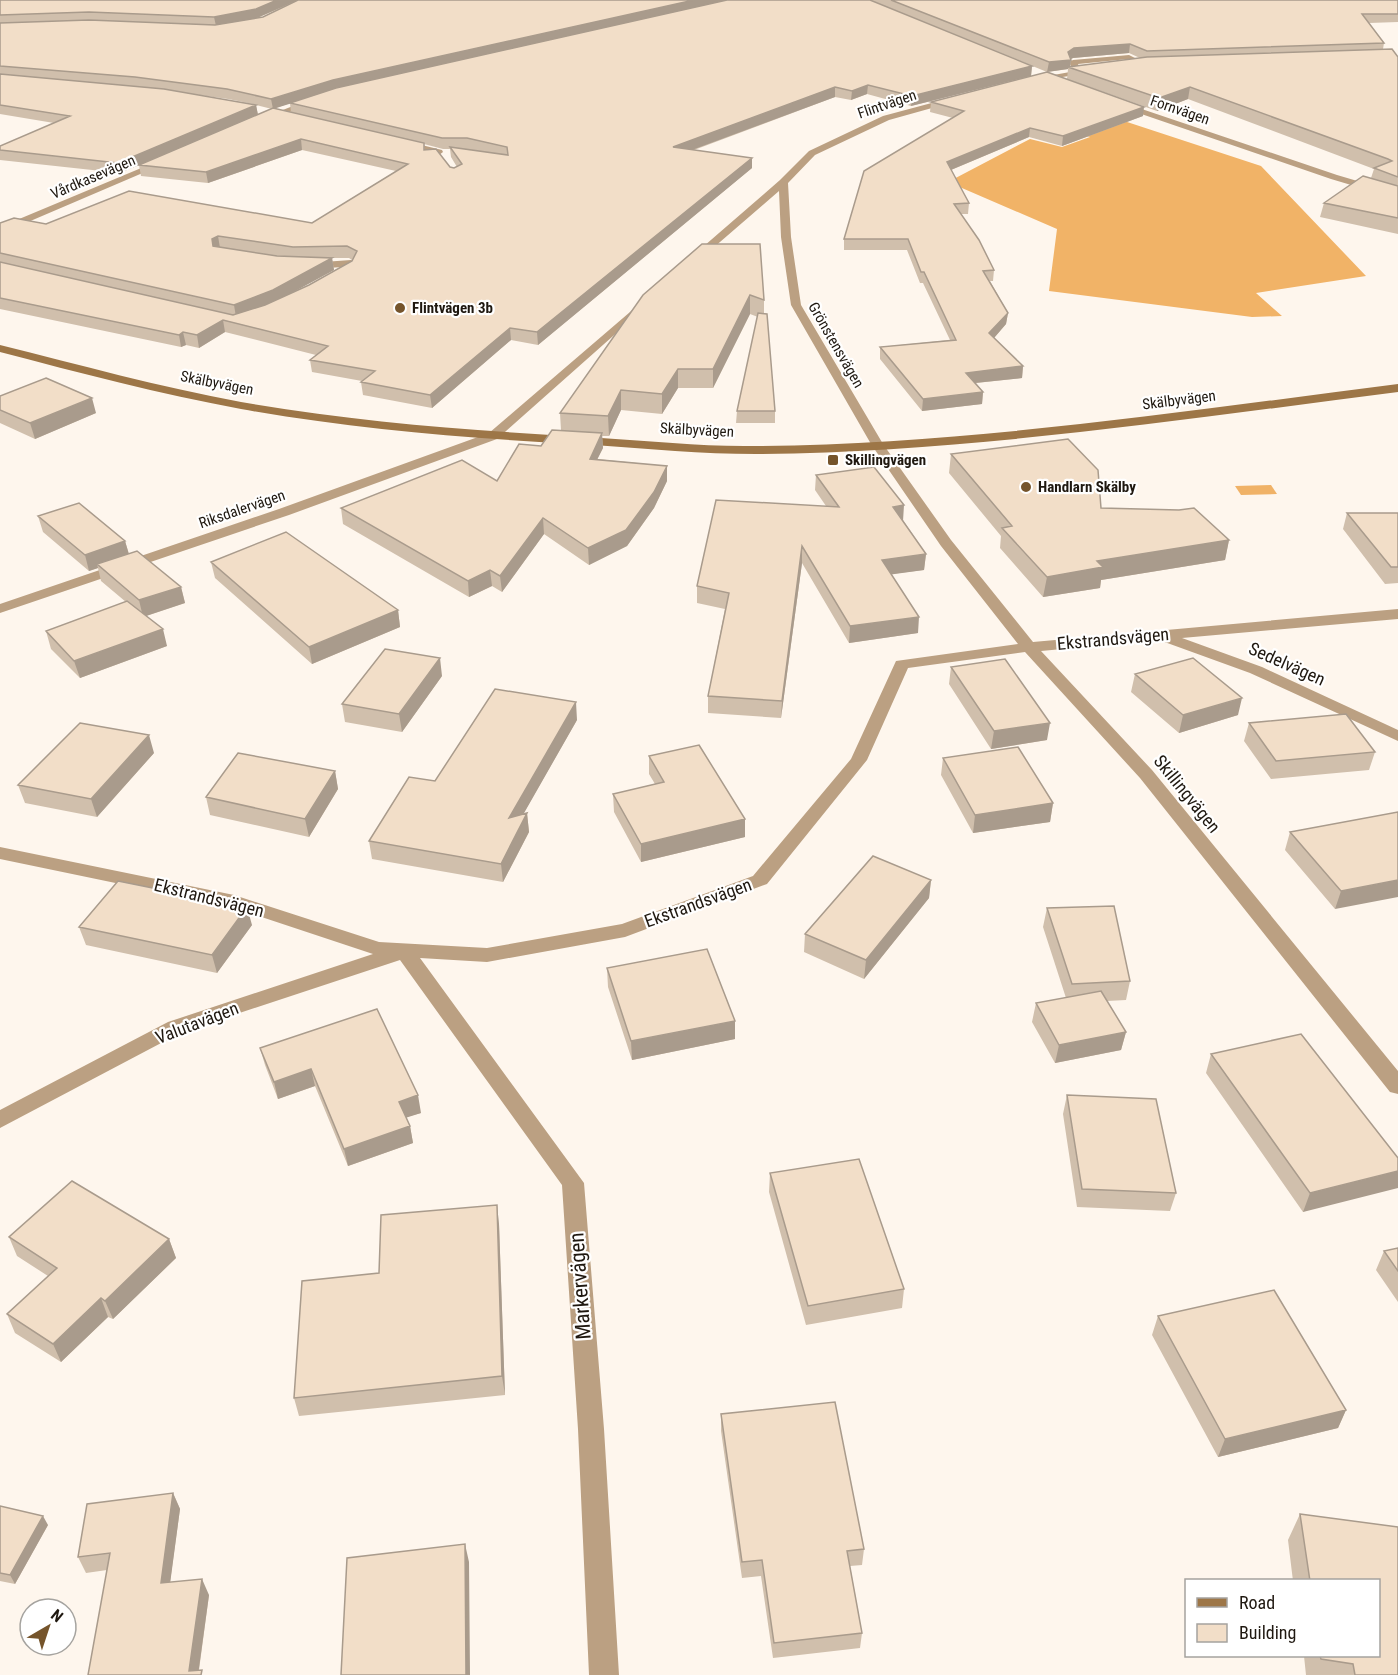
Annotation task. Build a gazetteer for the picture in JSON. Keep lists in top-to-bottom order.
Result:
{
  "streets": {
    "street": [
      "Flintvägen",
      "Fornvägen",
      "Vårdkasevägen",
      "Grönstensvägen",
      "Skälbyvägen",
      "Riksdalervägen",
      "Ekstrandsvägen",
      "Sedelvägen",
      "Skillingvägen",
      "Valutavägen",
      "Markervägen"
    ]
  },
  "crossings": [
    ["Flintvägen", "Grönstensvägen"],
    ["Grönstensvägen", "Skälbyvägen"],
    ["Grönstensvägen", "Skillingvägen"],
    ["Skälbyvägen", "Riksdalervägen"],
    ["Skälbyvägen", "Skillingvägen"],
    ["Ekstrandsvägen", "Sedelvägen"],
    ["Ekstrandsvägen", "Skillingvägen"],
    ["Ekstrandsvägen", "Valutavägen"],
    ["Ekstrandsvägen", "Markervägen"],
    ["Valutavägen", "Markervägen"]
  ],
  "places": {
    "other": ["Flintvägen 3b", "Handlarn Skälby"],
    "transit": ["Skillingvägen"]
  },
  "legend": ["Road", "Building"],
  "north": "top right"
}
